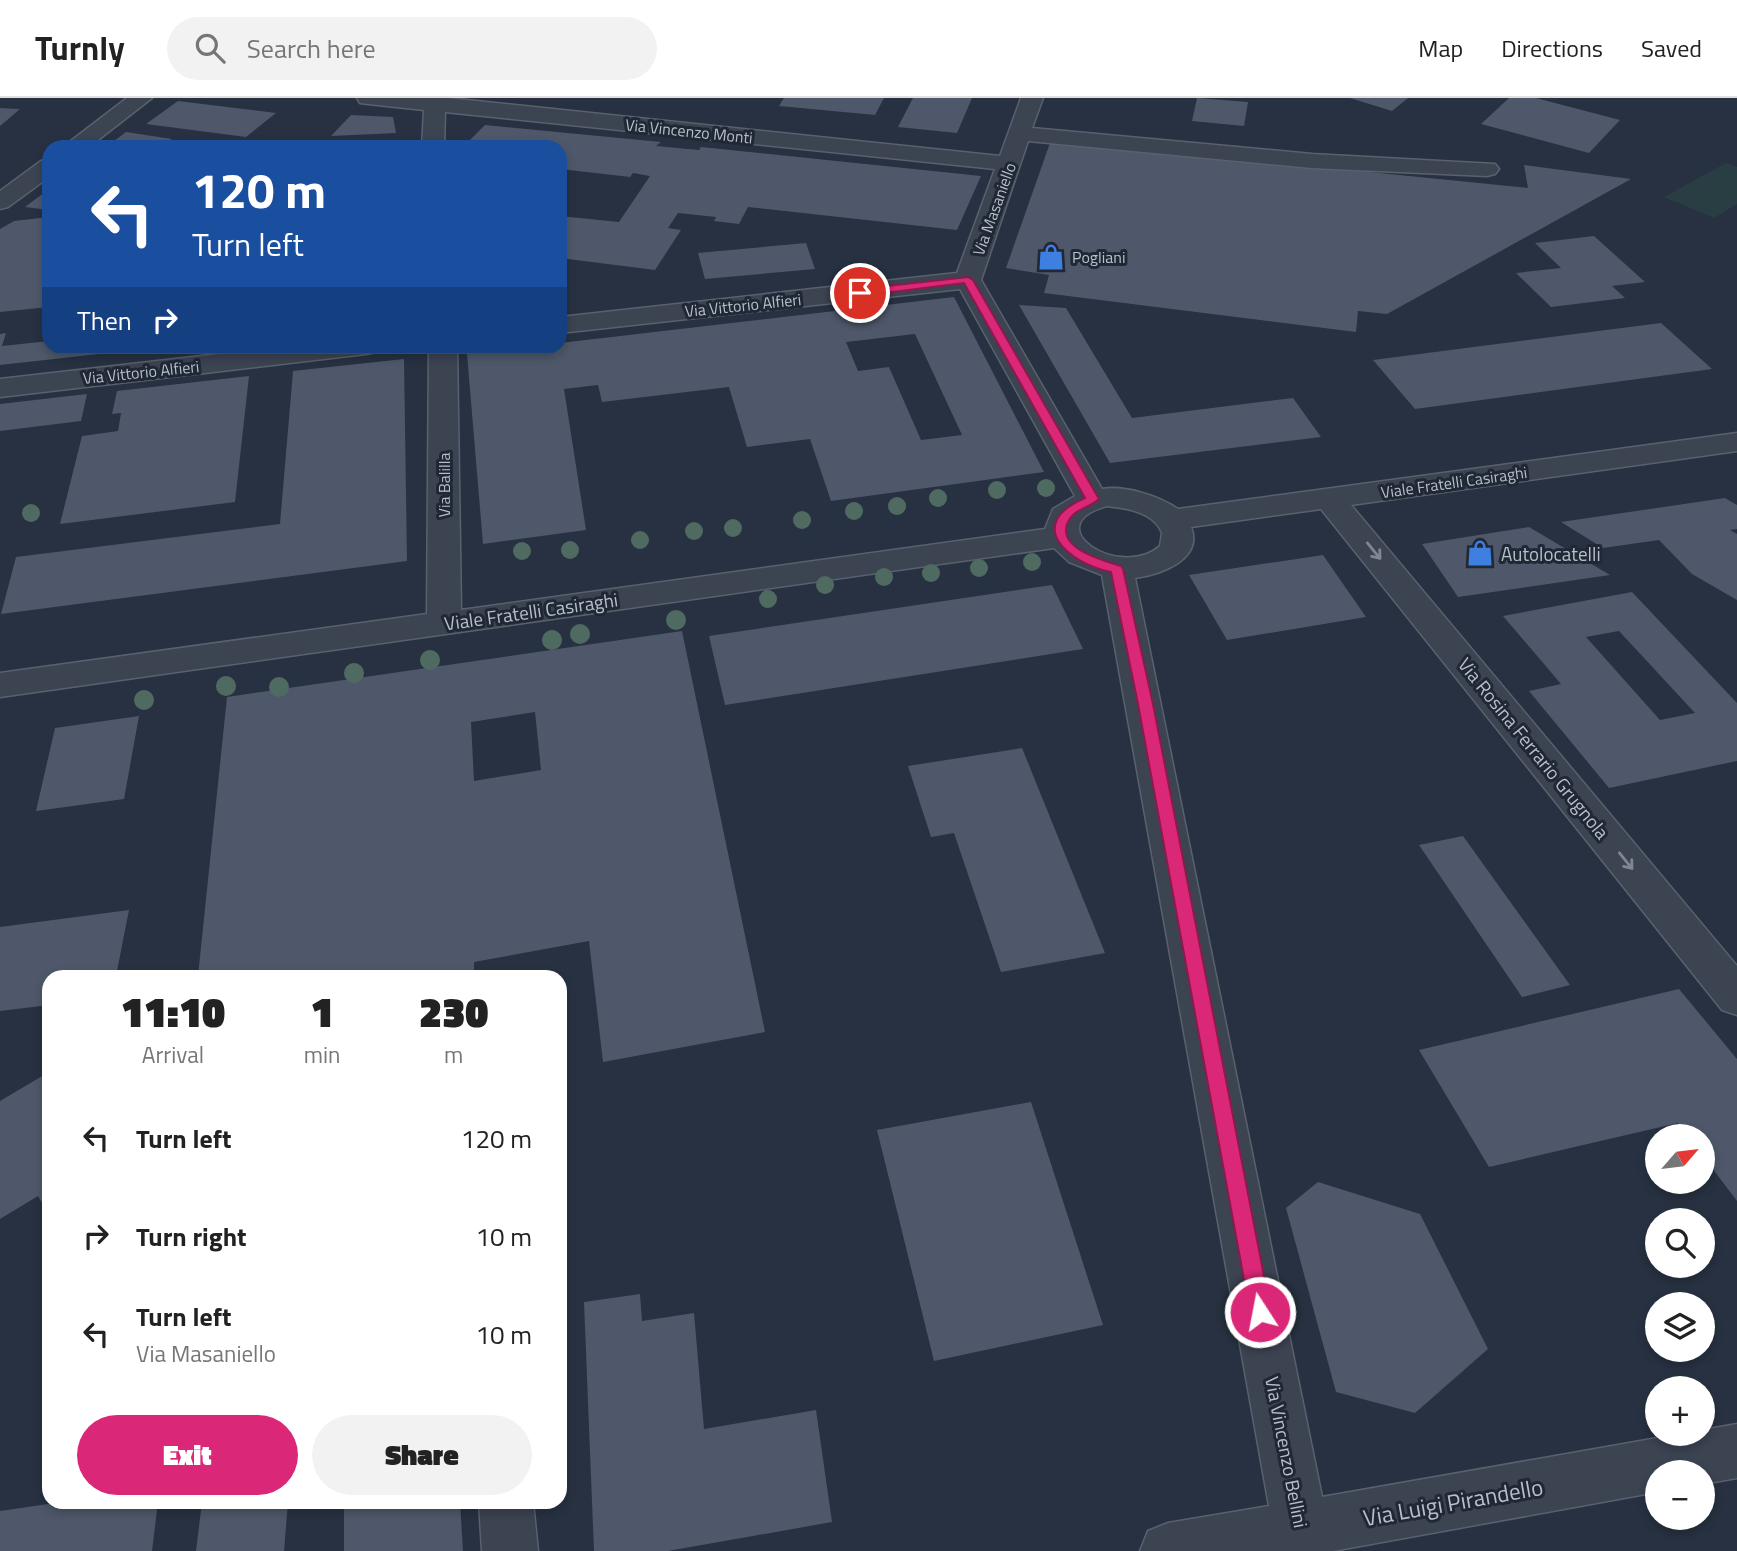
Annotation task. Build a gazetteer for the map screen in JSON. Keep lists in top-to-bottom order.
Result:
{
  "streets": {
    "street": [
      "Via Vincenzo Monti",
      "Via Masaniello",
      "Via Vittorio Alfieri",
      "Viale Fratelli Casiraghi",
      "Via Balilla",
      "Via Rosina Ferrario Grugnola",
      "Via Vincenzo Bellini",
      "Via Luigi Pirandello"
    ]
  },
  "crossings": [
    ["Via Vincenzo Monti", "Via Masaniello"],
    ["Via Masaniello", "Via Vittorio Alfieri"],
    ["Via Masaniello", "Viale Fratelli Casiraghi"],
    ["Via Masaniello", "Via Vincenzo Bellini"],
    ["Viale Fratelli Casiraghi", "Via Balilla"],
    ["Viale Fratelli Casiraghi", "Via Rosina Ferrario Grugnola"],
    ["Viale Fratelli Casiraghi", "Via Vincenzo Bellini"],
    ["Via Vincenzo Bellini", "Via Luigi Pirandello"]
  ],
  "one_way": ["Via Rosina Ferrario Grugnola"],
  "places": {
    "shop": ["Pogliani", "Autolocatelli"]
  },
  "north": "top right",
  "page": {
    "header": "Turnly",
    "search": "Search here",
    "nav": ["Map", "Directions", "Saved"],
    "turn": ["120 m", "Turn left"],
    "then": "Then",
    "eta": [
      "11:10",
      "Arrival",
      "1",
      "min",
      "230",
      "m"
    ],
    "list": [
      {
        "name": "Turn left",
        "value": "120 m"
      },
      {
        "name": "Turn right",
        "value": "10 m"
      },
      {
        "name": "Turn left",
        "note": "Via Masaniello",
        "value": "10 m"
      }
    ],
    "map_buttons": ["+", "−"],
    "buttons": ["Exit", "Share"]
  }
}
